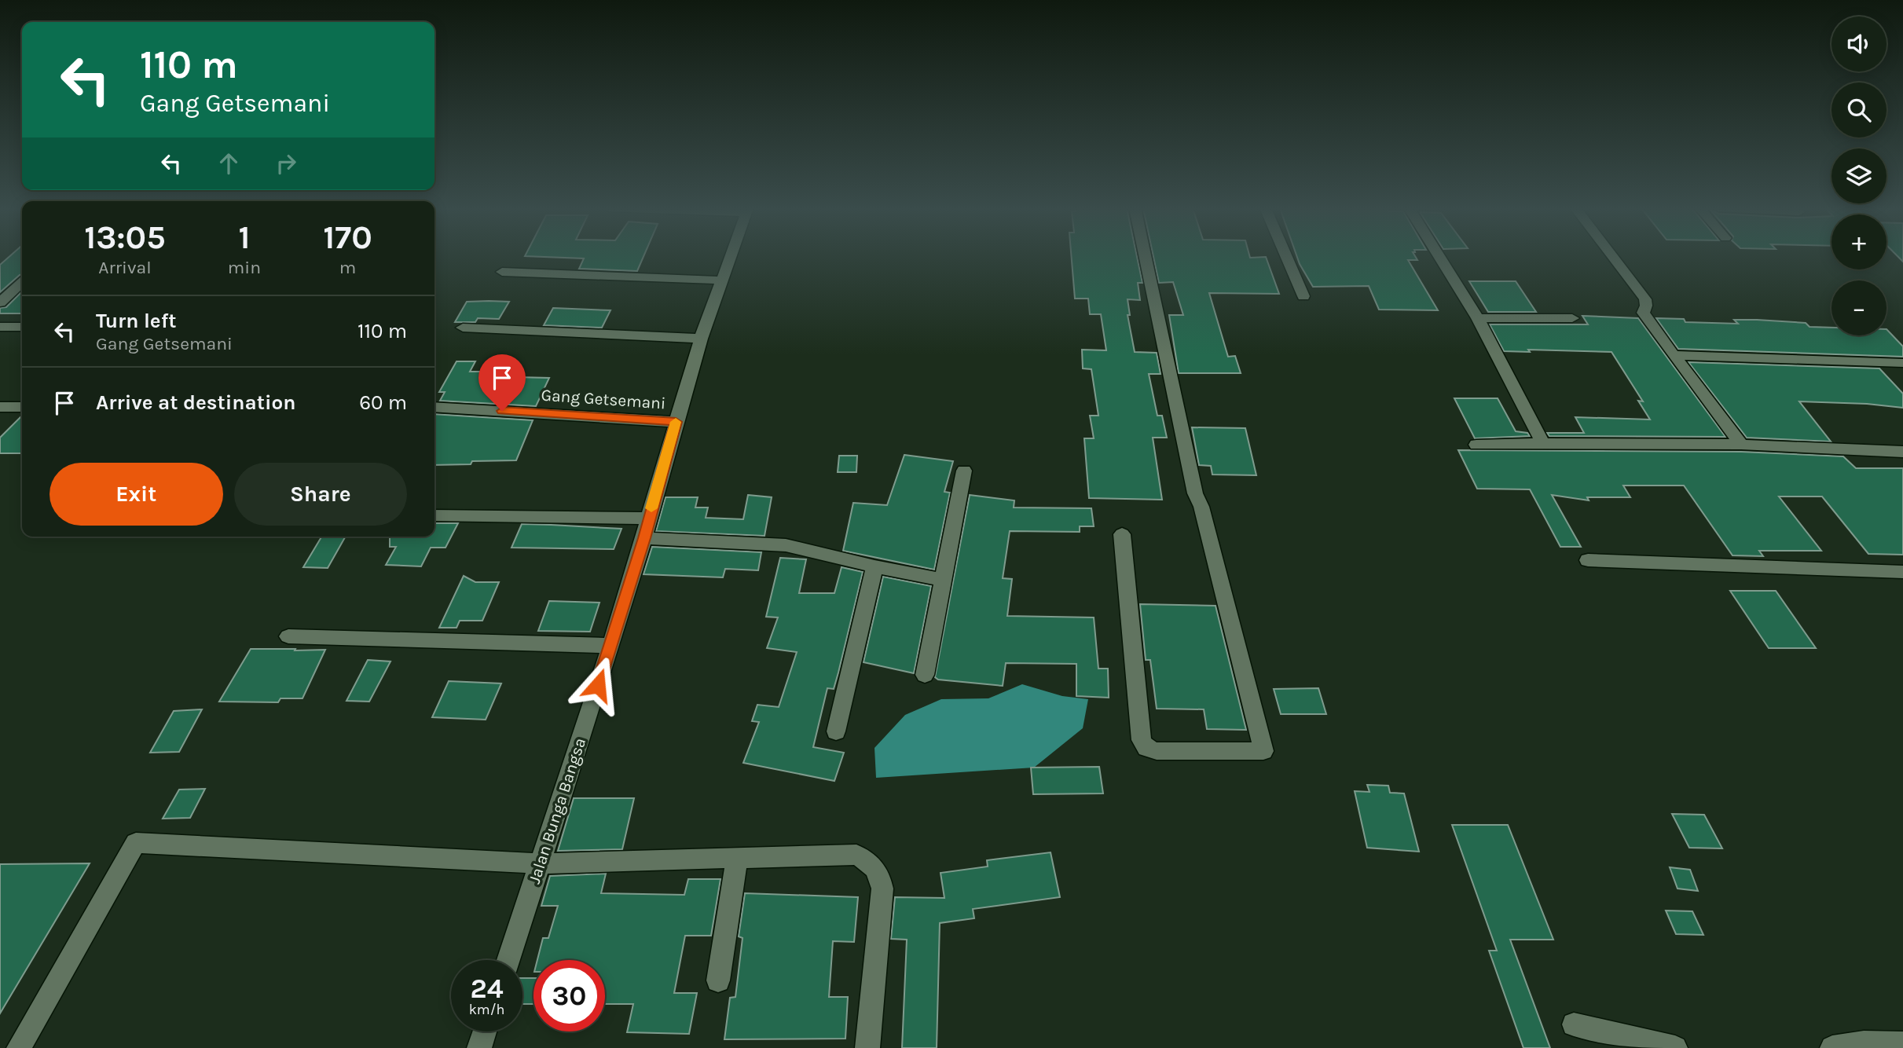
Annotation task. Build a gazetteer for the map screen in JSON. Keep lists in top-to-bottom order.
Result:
{
  "streets": {
    "street": ["Gang Getsemani", "Jalan Bunga Bangsa"]
  },
  "crossings": [
    ["Gang Getsemani", "Jalan Bunga Bangsa"]
  ],
  "page": {
    "map_buttons": ["+", "−"],
    "turn": ["110 m", "Gang Getsemani"],
    "eta": [
      "13:05",
      "Arrival",
      "1",
      "min",
      "170",
      "m"
    ],
    "list": [
      {
        "name": "Turn left",
        "note": "Gang Getsemani",
        "value": "110 m"
      },
      {
        "name": "Arrive at destination",
        "value": "60 m"
      }
    ],
    "buttons": ["Exit", "Share"],
    "speed": "24 km/h",
    "limit": "30"
  }
}
